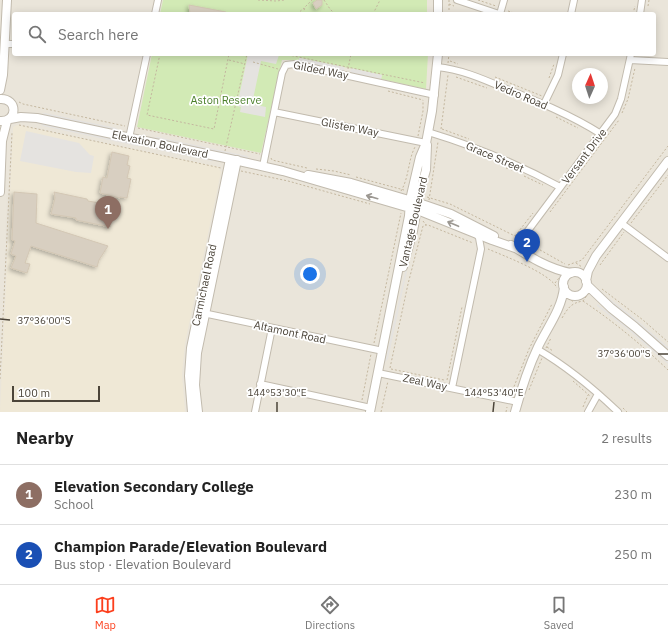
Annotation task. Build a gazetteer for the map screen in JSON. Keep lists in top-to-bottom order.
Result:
{
  "streets": {
    "street": [
      "Gilded Way",
      "Vedro Road",
      "Glisten Way",
      "Elevation Boulevard",
      "Versant Drive",
      "Grace Street",
      "Vantage Boulevard",
      "Carmichael Road",
      "Altamont Road",
      "Zeal Way"
    ]
  },
  "crossings": [
    ["Gilded Way", "Glisten Way"],
    ["Gilded Way", "Elevation Boulevard"],
    ["Gilded Way", "Vantage Boulevard"],
    ["Vedro Road", "Versant Drive"],
    ["Vedro Road", "Vantage Boulevard"],
    ["Glisten Way", "Vantage Boulevard"],
    ["Elevation Boulevard", "Versant Drive"],
    ["Elevation Boulevard", "Vantage Boulevard"],
    ["Elevation Boulevard", "Carmichael Road"],
    ["Versant Drive", "Grace Street"],
    ["Grace Street", "Vantage Boulevard"],
    ["Vantage Boulevard", "Altamont Road"],
    ["Vantage Boulevard", "Zeal Way"],
    ["Carmichael Road", "Altamont Road"]
  ],
  "parks": ["Aston Reserve"],
  "scale_bar": "100 m",
  "north": "top",
  "page": {
    "search": "Search here",
    "pins": ["1", "2"],
    "scale": "100 m",
    "heading": ["Nearby", "2 results"],
    "list": [
      {
        "mark": "1",
        "name": "Elevation Secondary College",
        "note": "School",
        "value": "230 m"
      },
      {
        "mark": "2",
        "name": "Champion Parade/Elevation Boulevard",
        "note": "Bus stop · Elevation Boulevard",
        "value": "250 m"
      }
    ],
    "nav": ["Map", "Directions", "Saved"]
  },
  "coordinates": ["37°36'00\"S", "144°53'30\"E", "144°53'40\"E"]
}
